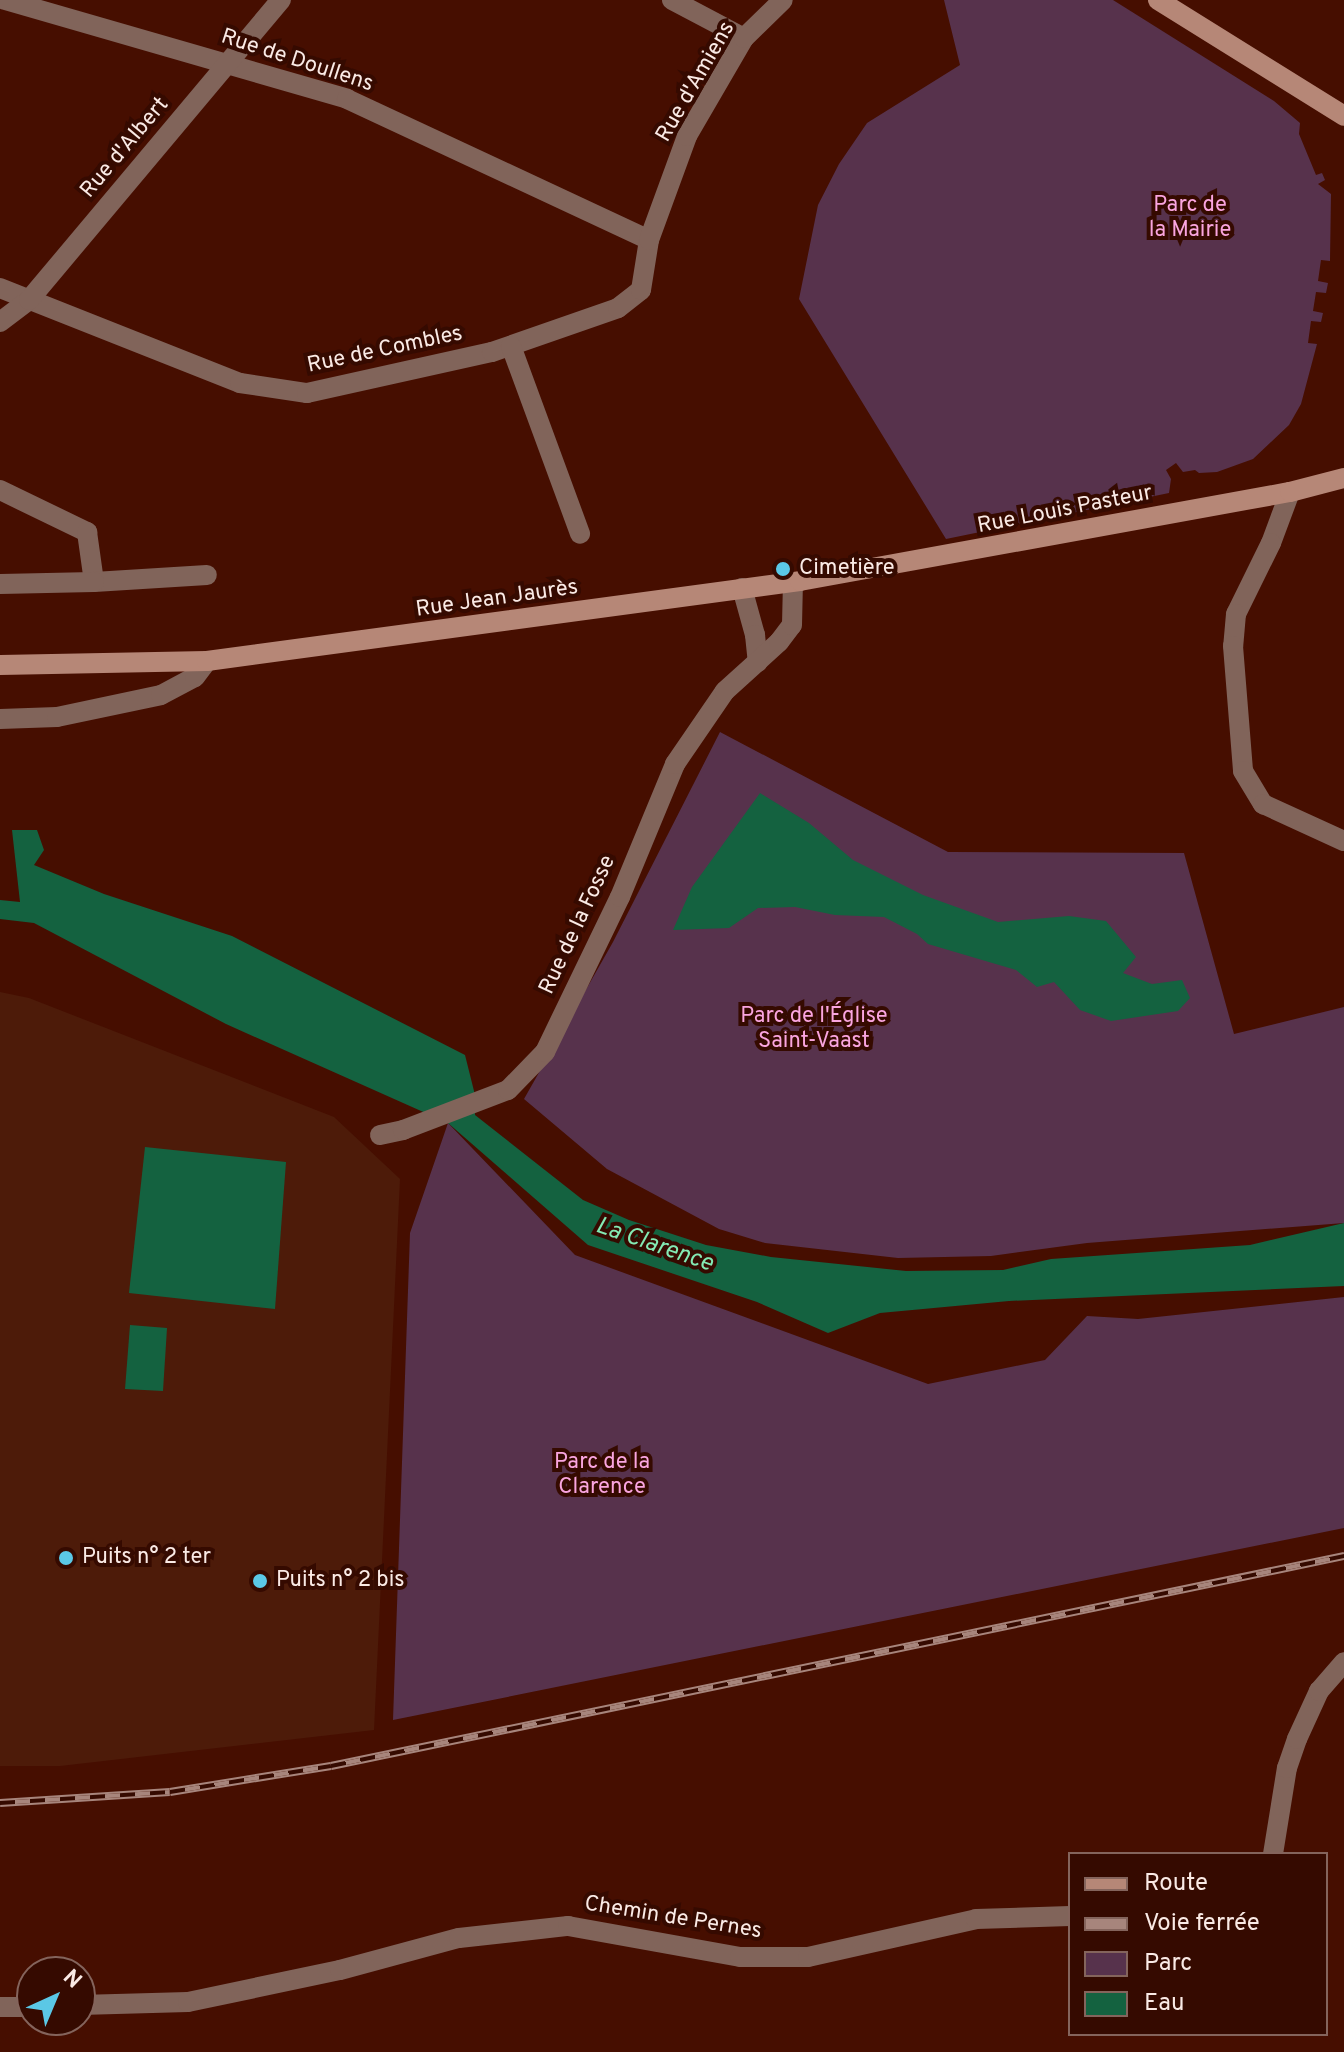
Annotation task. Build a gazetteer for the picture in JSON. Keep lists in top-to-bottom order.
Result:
{
  "streets": {
    "main road": ["Rue Louis Pasteur", "Rue Jean Jaurès"],
    "street": [
      "Rue de Doullens",
      "Rue d'Amiens",
      "Rue d'Albert",
      "Rue de Combles",
      "Rue de la Fosse",
      "Chemin de Pernes"
    ]
  },
  "crossings": [
    ["Rue de Doullens", "Rue d'Amiens"],
    ["Rue de Doullens", "Rue d'Albert"],
    ["Rue d'Amiens", "Rue de Combles"],
    ["Rue d'Albert", "Rue de Combles"],
    ["Rue Louis Pasteur", "Rue Jean Jaurès"],
    ["Rue Louis Pasteur", "Rue de la Fosse"],
    ["Rue Jean Jaurès", "Rue de la Fosse"]
  ],
  "water": ["La Clarence"],
  "parks": ["Parc de la Mairie", "Parc de l'Église Saint-Vaast", "Parc de la Clarence"],
  "places": ["Cimetière", "Puits n° 2 ter", "Puits n° 2 bis"],
  "legend": [
    "Route",
    "Voie ferrée",
    "Parc",
    "Eau"
  ],
  "north": "top right"
}
